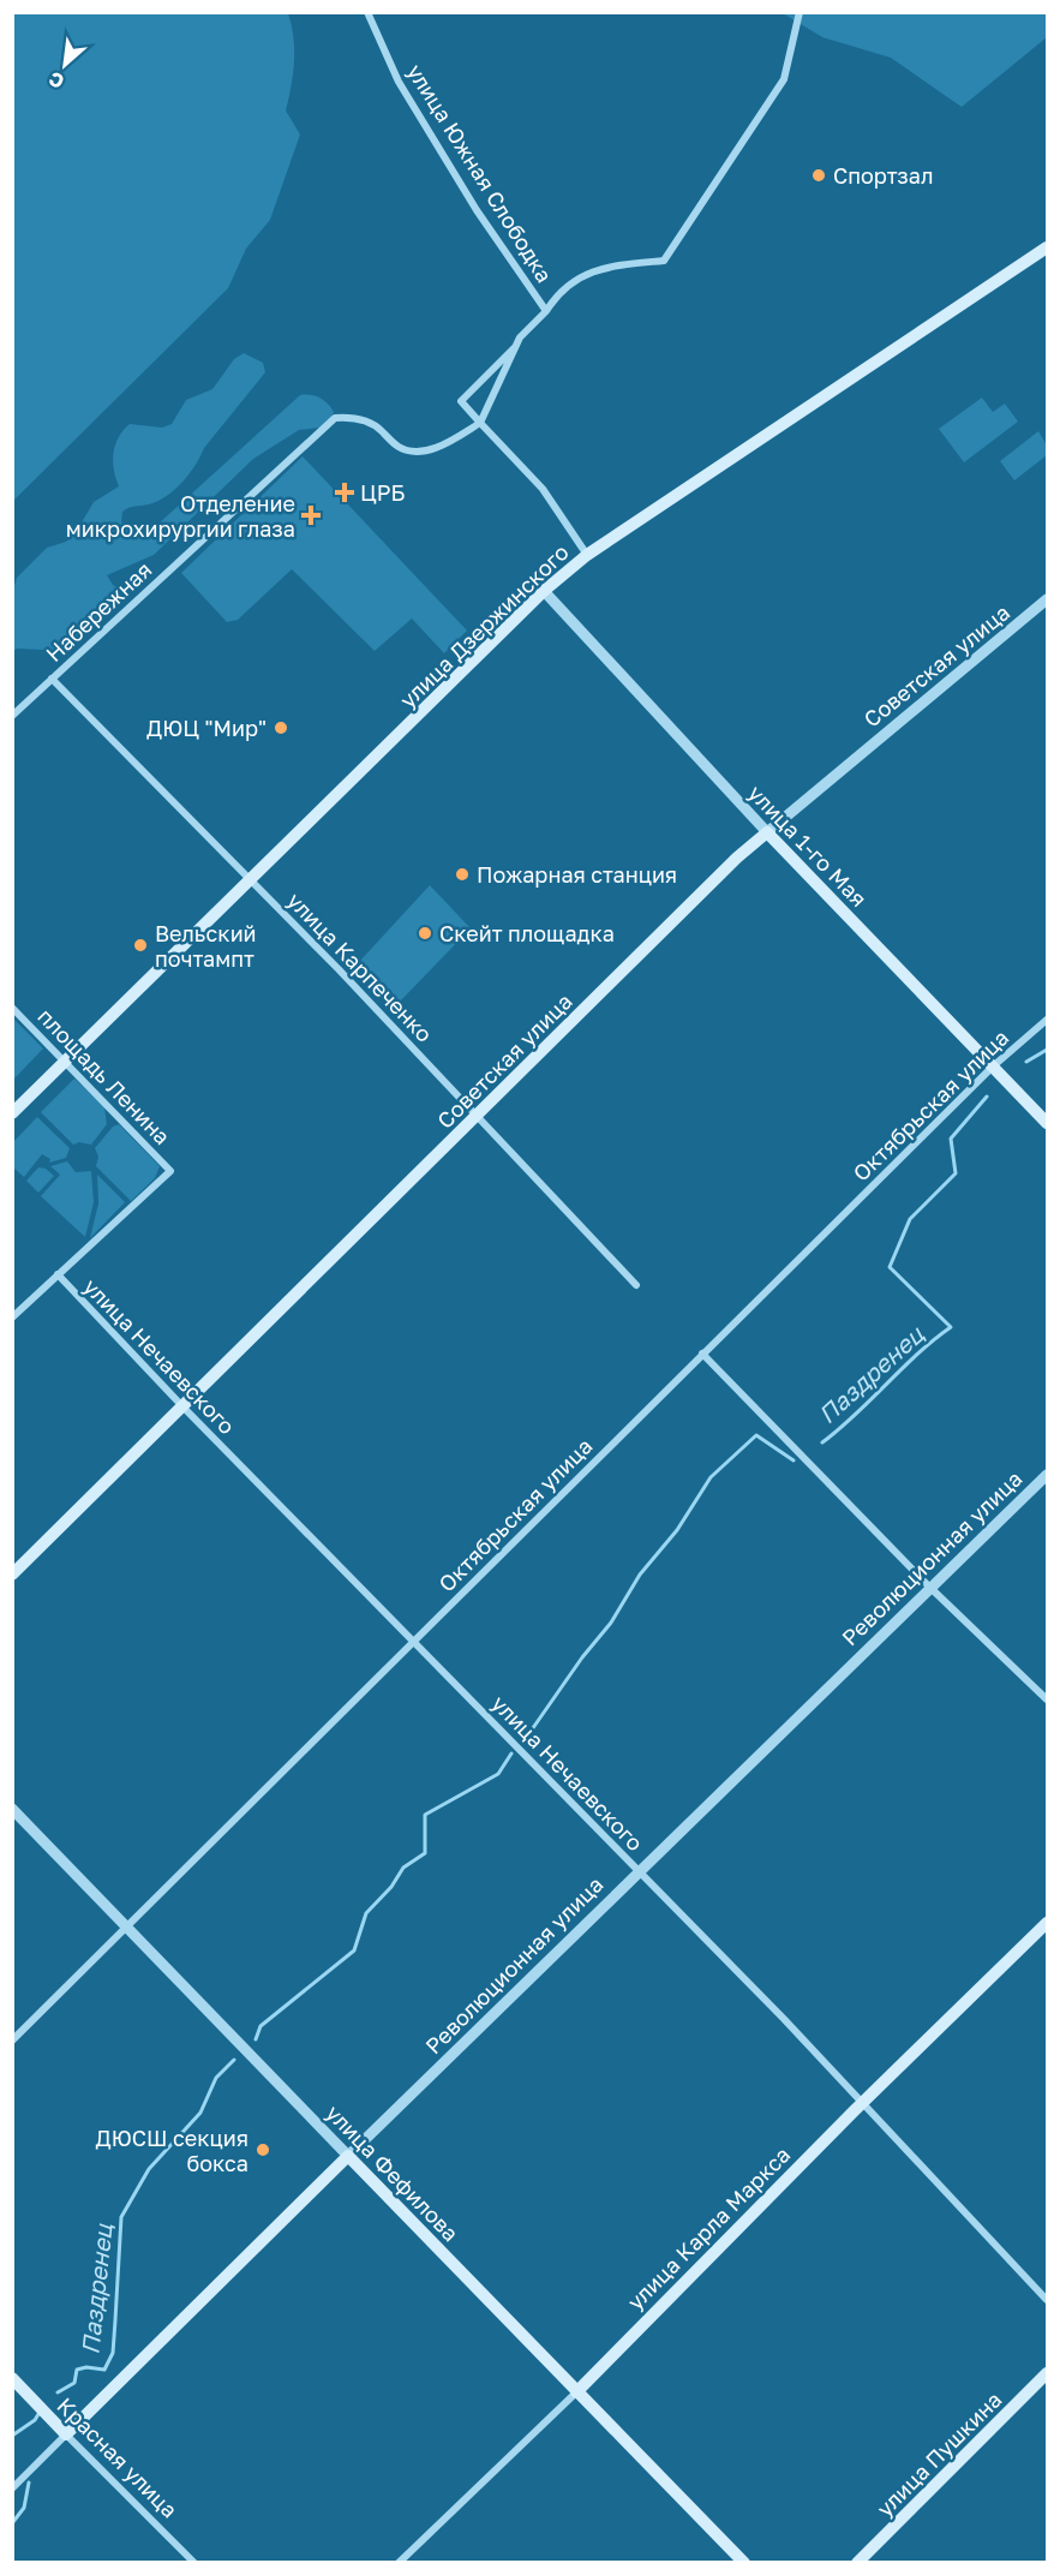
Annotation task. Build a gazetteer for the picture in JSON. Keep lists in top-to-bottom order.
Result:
{
  "streets": {
    "main road": [
      "улица Дзержинского",
      "Советская улица",
      "улица 1-го Мая",
      "Революционная улица",
      "улица Фефилова",
      "улица Карла Маркса",
      "улица Пушкина",
      "Красная улица"
    ],
    "street": [
      "улица Южная Слободка",
      "Набережная",
      "улица Карпеченко",
      "площадь Ленина",
      "Октябрьская улица",
      "улица Нечаевского"
    ]
  },
  "crossings": [
    ["улица Южная Слободка", "Набережная"],
    ["Набережная", "улица Карпеченко"],
    ["улица Дзержинского", "улица 1-го Мая"],
    ["улица Дзержинского", "улица Карпеченко"],
    ["улица Дзержинского", "площадь Ленина"],
    ["Советская улица", "улица 1-го Мая"],
    ["Советская улица", "улица Карпеченко"],
    ["Советская улица", "улица Нечаевского"],
    ["улица 1-го Мая", "Октябрьская улица"],
    ["площадь Ленина", "улица Нечаевского"],
    ["Октябрьская улица", "улица Нечаевского"],
    ["Октябрьская улица", "улица Фефилова"],
    ["улица Нечаевского", "Революционная улица"],
    ["улица Нечаевского", "улица Карла Маркса"],
    ["Революционная улица", "улица Фефилова"],
    ["Революционная улица", "Красная улица"],
    ["улица Фефилова", "улица Карла Маркса"]
  ],
  "water": ["Паздренец"],
  "places": {
    "other": [
      "Спортзал",
      "ДЮЦ \"Мир\"",
      "Пожарная станция",
      "Скейт площадка",
      "Вельский почтампт",
      "ДЮСШ секция бокса"
    ],
    "health": ["ЦРБ", "Отделение микрохирургии глаза"]
  },
  "north": "bottom left"
}
